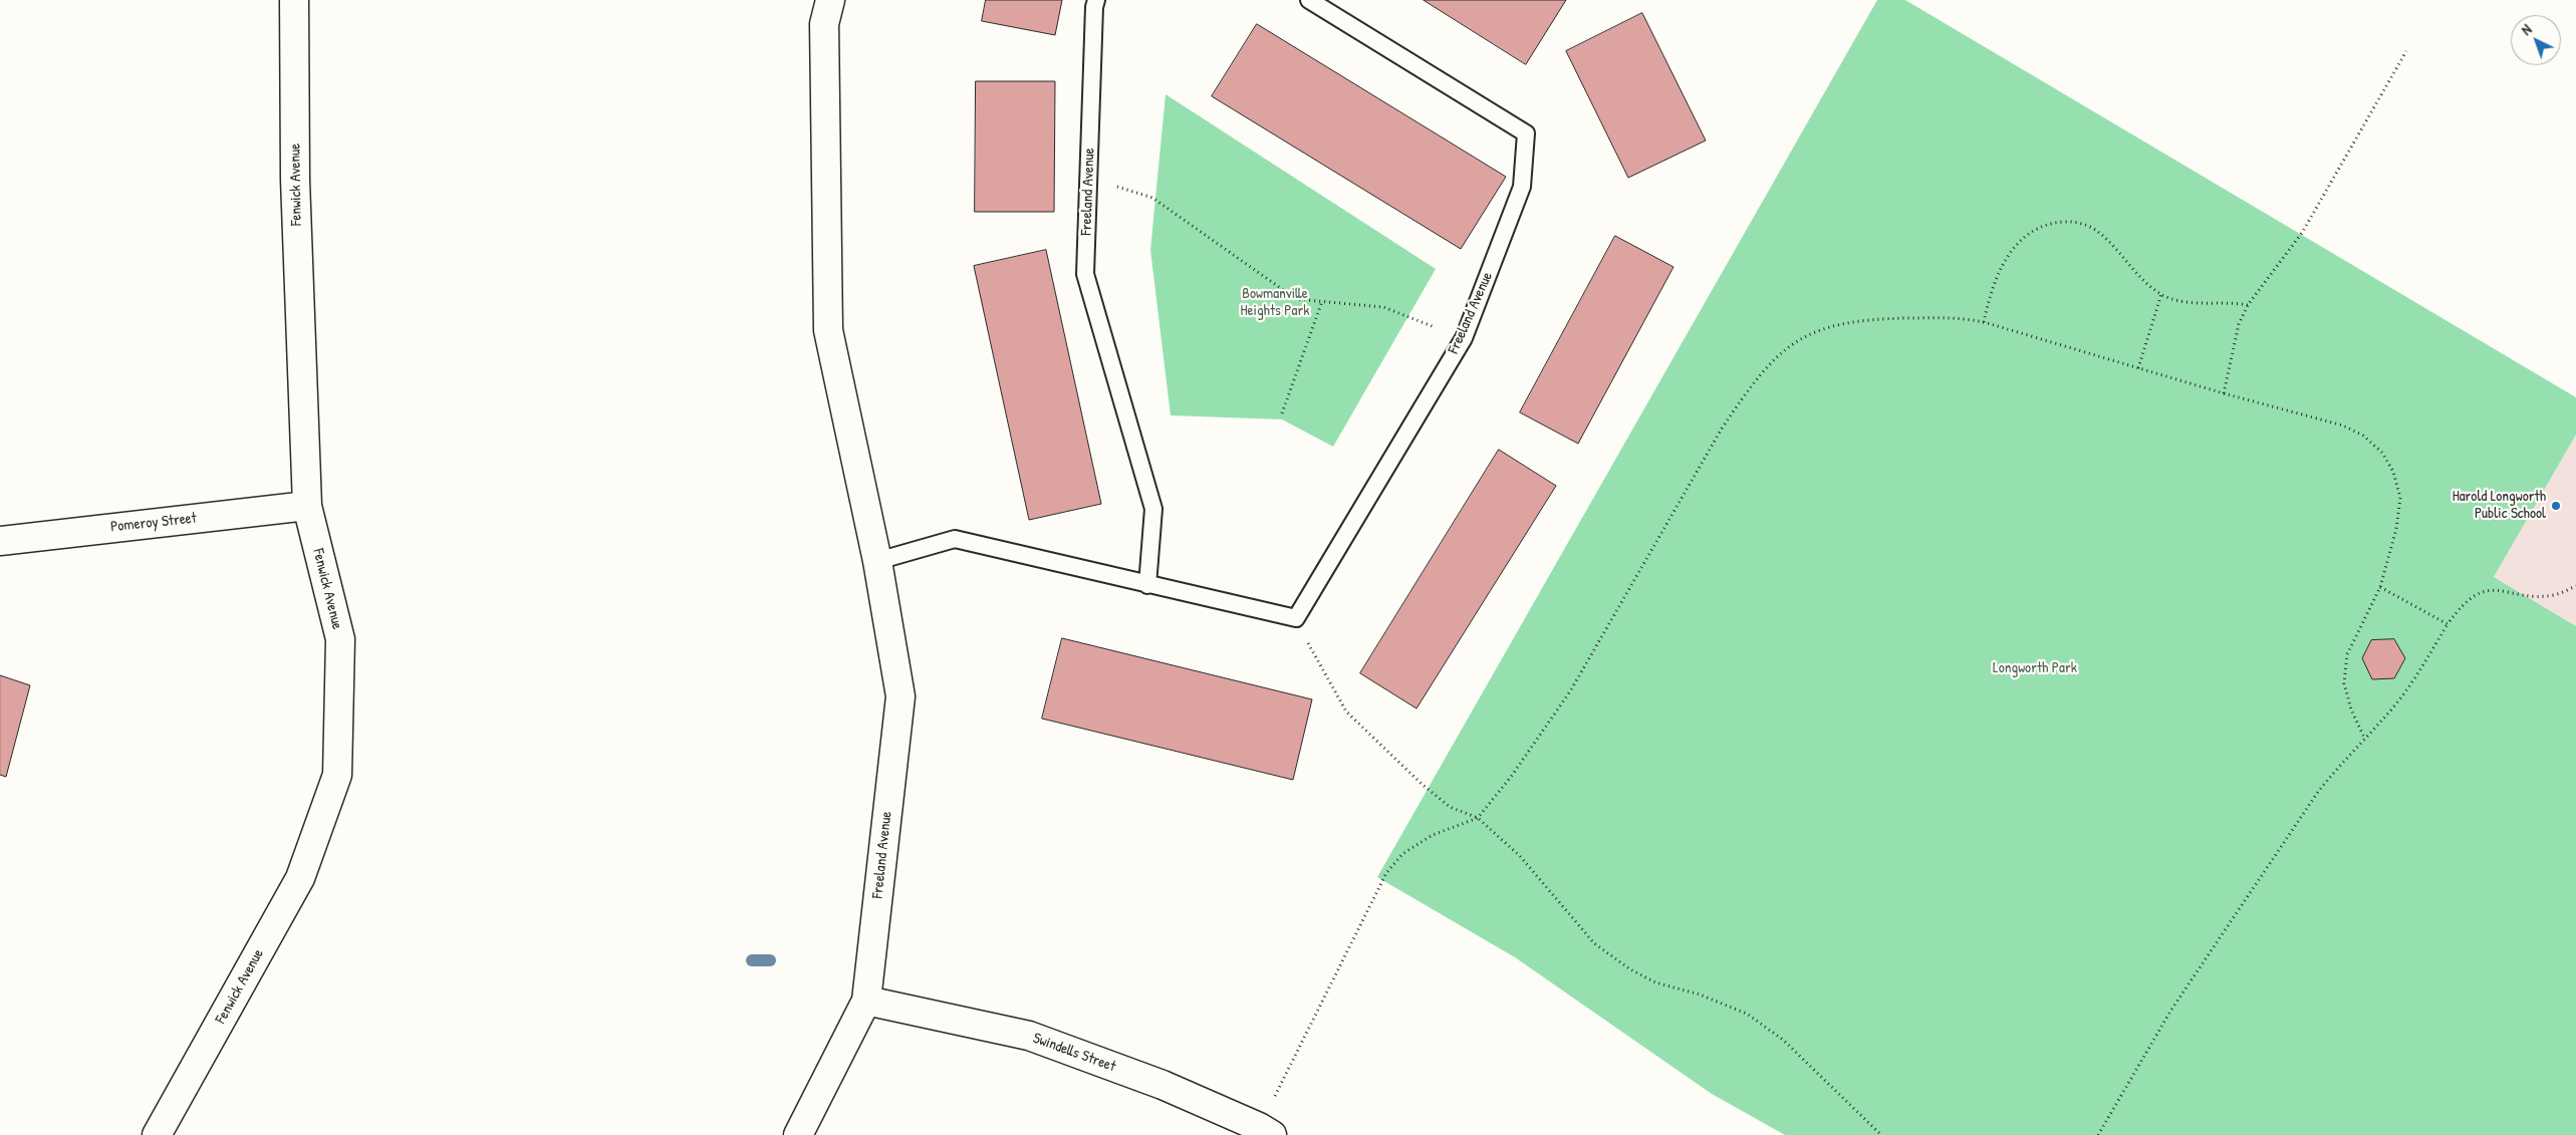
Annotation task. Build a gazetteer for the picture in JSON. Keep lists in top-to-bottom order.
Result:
{
  "streets": {
    "street": [
      "Fenwick Avenue",
      "Freeland Avenue",
      "Pomeroy Street",
      "Swindells Street"
    ]
  },
  "crossings": [
    ["Fenwick Avenue", "Pomeroy Street"],
    ["Freeland Avenue", "Swindells Street"]
  ],
  "parks": ["Bowmanville Heights Park", "Longworth Park"],
  "places": ["Harold Longworth Public School"],
  "north": "top left"
}
